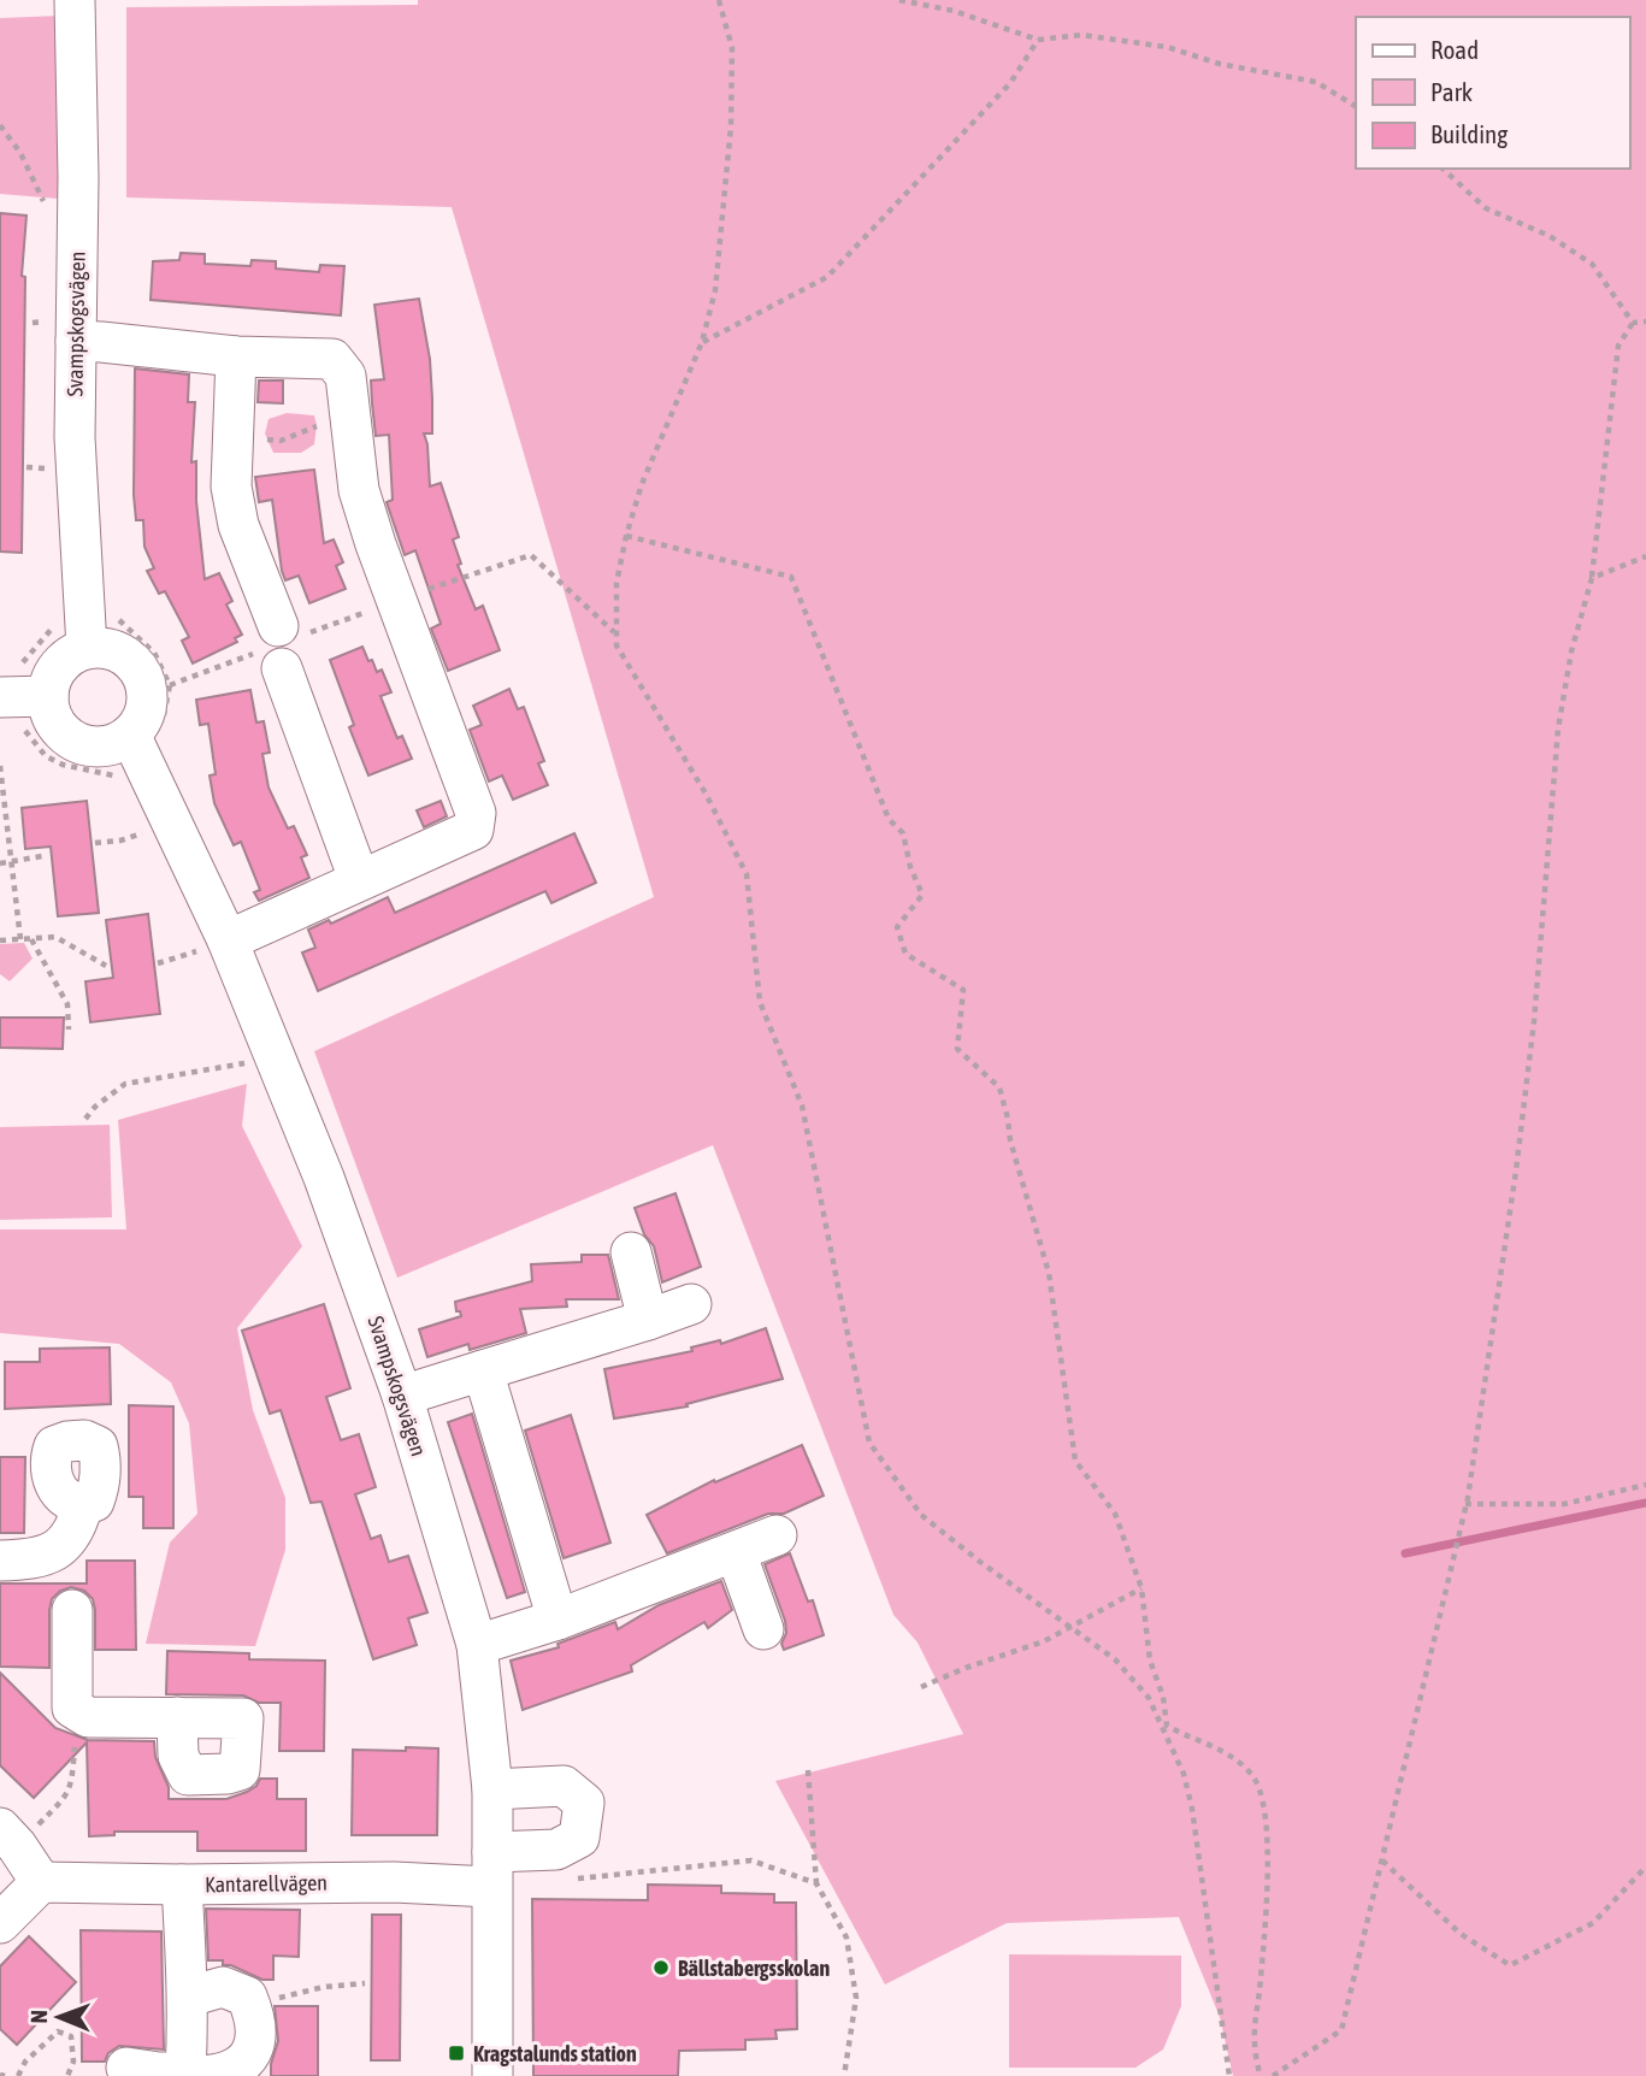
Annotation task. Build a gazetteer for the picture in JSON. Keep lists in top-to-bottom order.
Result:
{
  "streets": {
    "street": ["Svampskogsvägen", "Kantarellvägen"]
  },
  "crossings": [
    ["Svampskogsvägen", "Kantarellvägen"]
  ],
  "places": {
    "other": ["Bällstabergsskolan"],
    "transit": ["Kragstalunds station"]
  },
  "legend": ["Road", "Park", "Building"],
  "north": "left"
}
